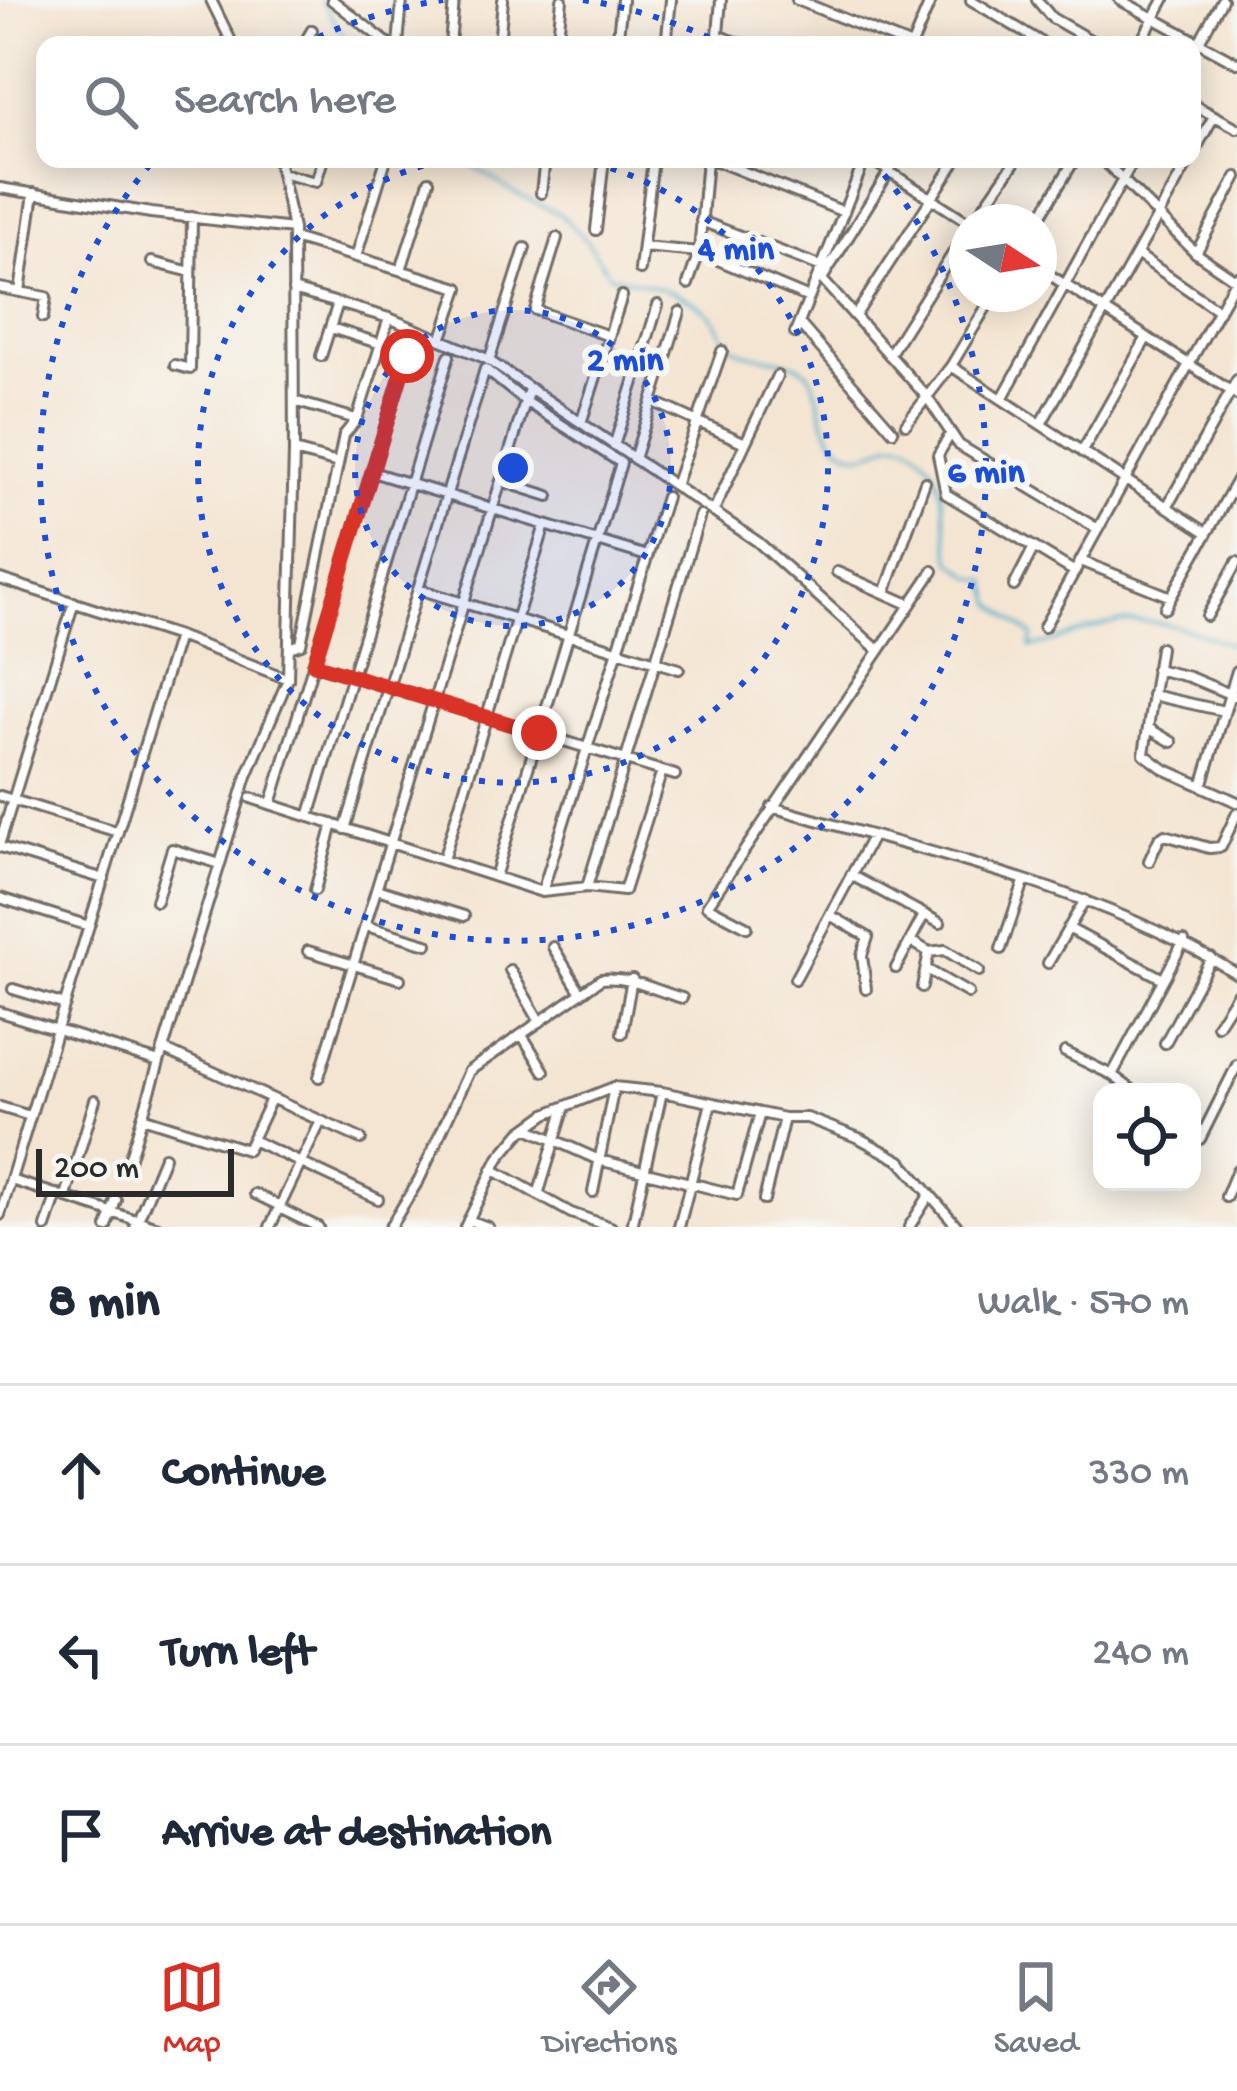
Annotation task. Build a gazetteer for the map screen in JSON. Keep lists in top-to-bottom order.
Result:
{
  "scale_bar": "200 m",
  "north": "right",
  "page": {
    "search": "Search here",
    "scale": "200 m",
    "heading": ["8 min", "Walk · 570 m"],
    "list": [
      ["Continue", "330 m"],
      ["Turn left", "240 m"],
      "Arrive at destination"
    ],
    "nav": ["Map", "Directions", "Saved"]
  },
  "rings": ["4 min", "2 min", "6 min"]
}
